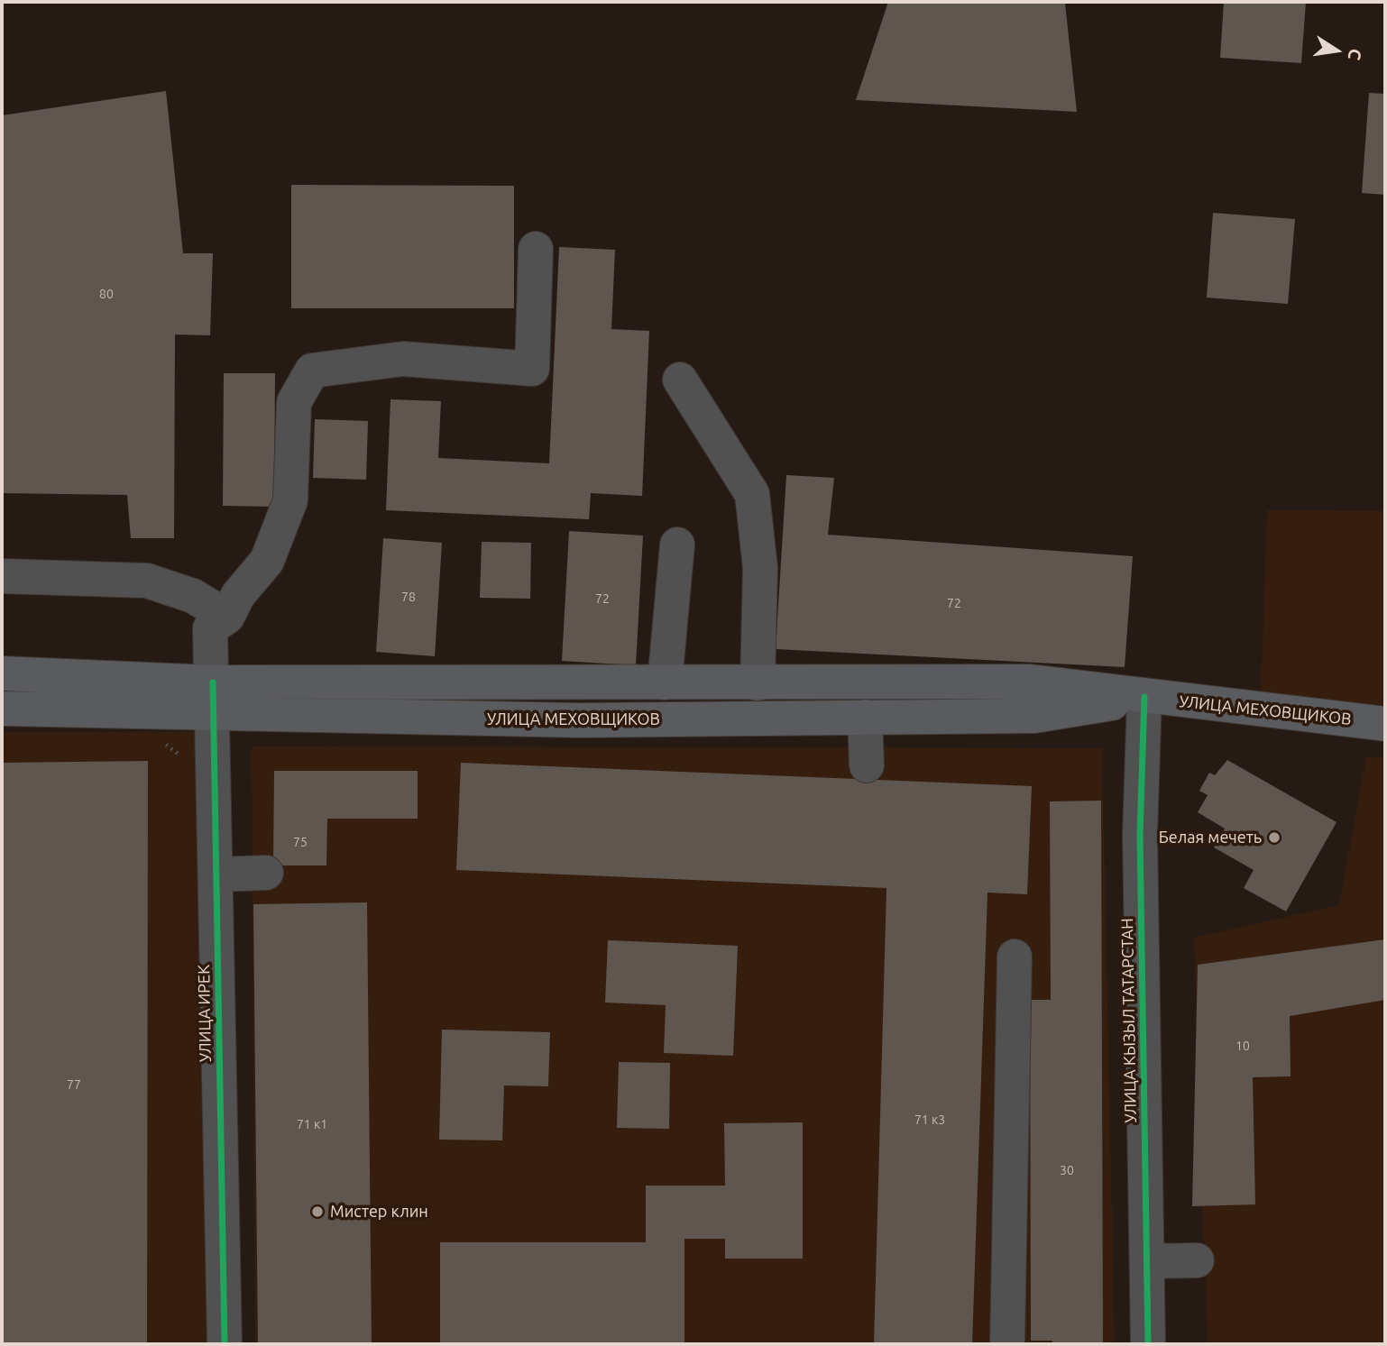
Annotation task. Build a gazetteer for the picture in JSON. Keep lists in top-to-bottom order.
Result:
{
  "streets": {
    "main road": ["УЛИЦА МЕХОВЩИКОВ"],
    "street": ["УЛИЦА ИРЕК", "УЛИЦА КЫЗЫЛ ТАТАРСТАН"]
  },
  "crossings": [
    ["УЛИЦА МЕХОВЩИКОВ", "УЛИЦА ИРЕК"],
    ["УЛИЦА МЕХОВЩИКОВ", "УЛИЦА КЫЗЫЛ ТАТАРСТАН"]
  ],
  "places": ["Белая мечеть", "Мистер клин"],
  "house_numbers": [
    "80",
    "78",
    "72",
    "72",
    "75",
    "10",
    "77",
    "71 к3",
    "71 к1",
    "30"
  ],
  "north": "right"
}
